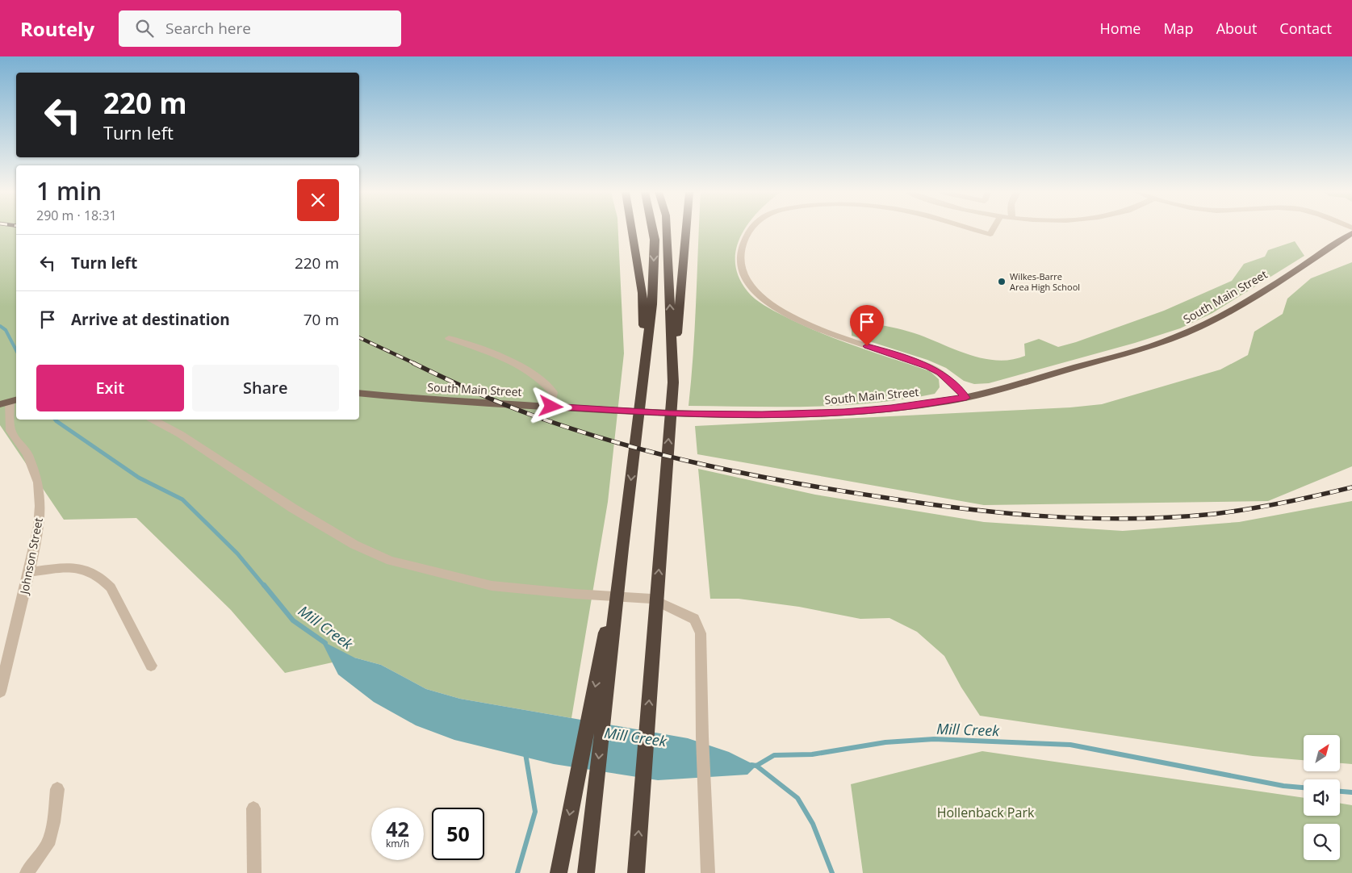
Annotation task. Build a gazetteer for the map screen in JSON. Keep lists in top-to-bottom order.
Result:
{
  "streets": {
    "main road": ["South Main Street"],
    "street": ["Johnson Street"]
  },
  "water": ["Mill Creek"],
  "parks": ["Hollenback Park"],
  "places": ["Wilkes-Barre Area High School"],
  "north": "top right",
  "page": {
    "header": "Routely",
    "search": "Search here",
    "nav": [
      "Home",
      "Map",
      "About",
      "Contact"
    ],
    "turn": ["220 m", "Turn left"],
    "heading": ["1 min", "290 m · 18:31"],
    "list": [
      {
        "name": "Turn left",
        "value": "220 m"
      },
      {
        "name": "Arrive at destination",
        "value": "70 m"
      }
    ],
    "buttons": ["Exit", "Share"],
    "speed": "42 km/h",
    "limit": "50"
  }
}
